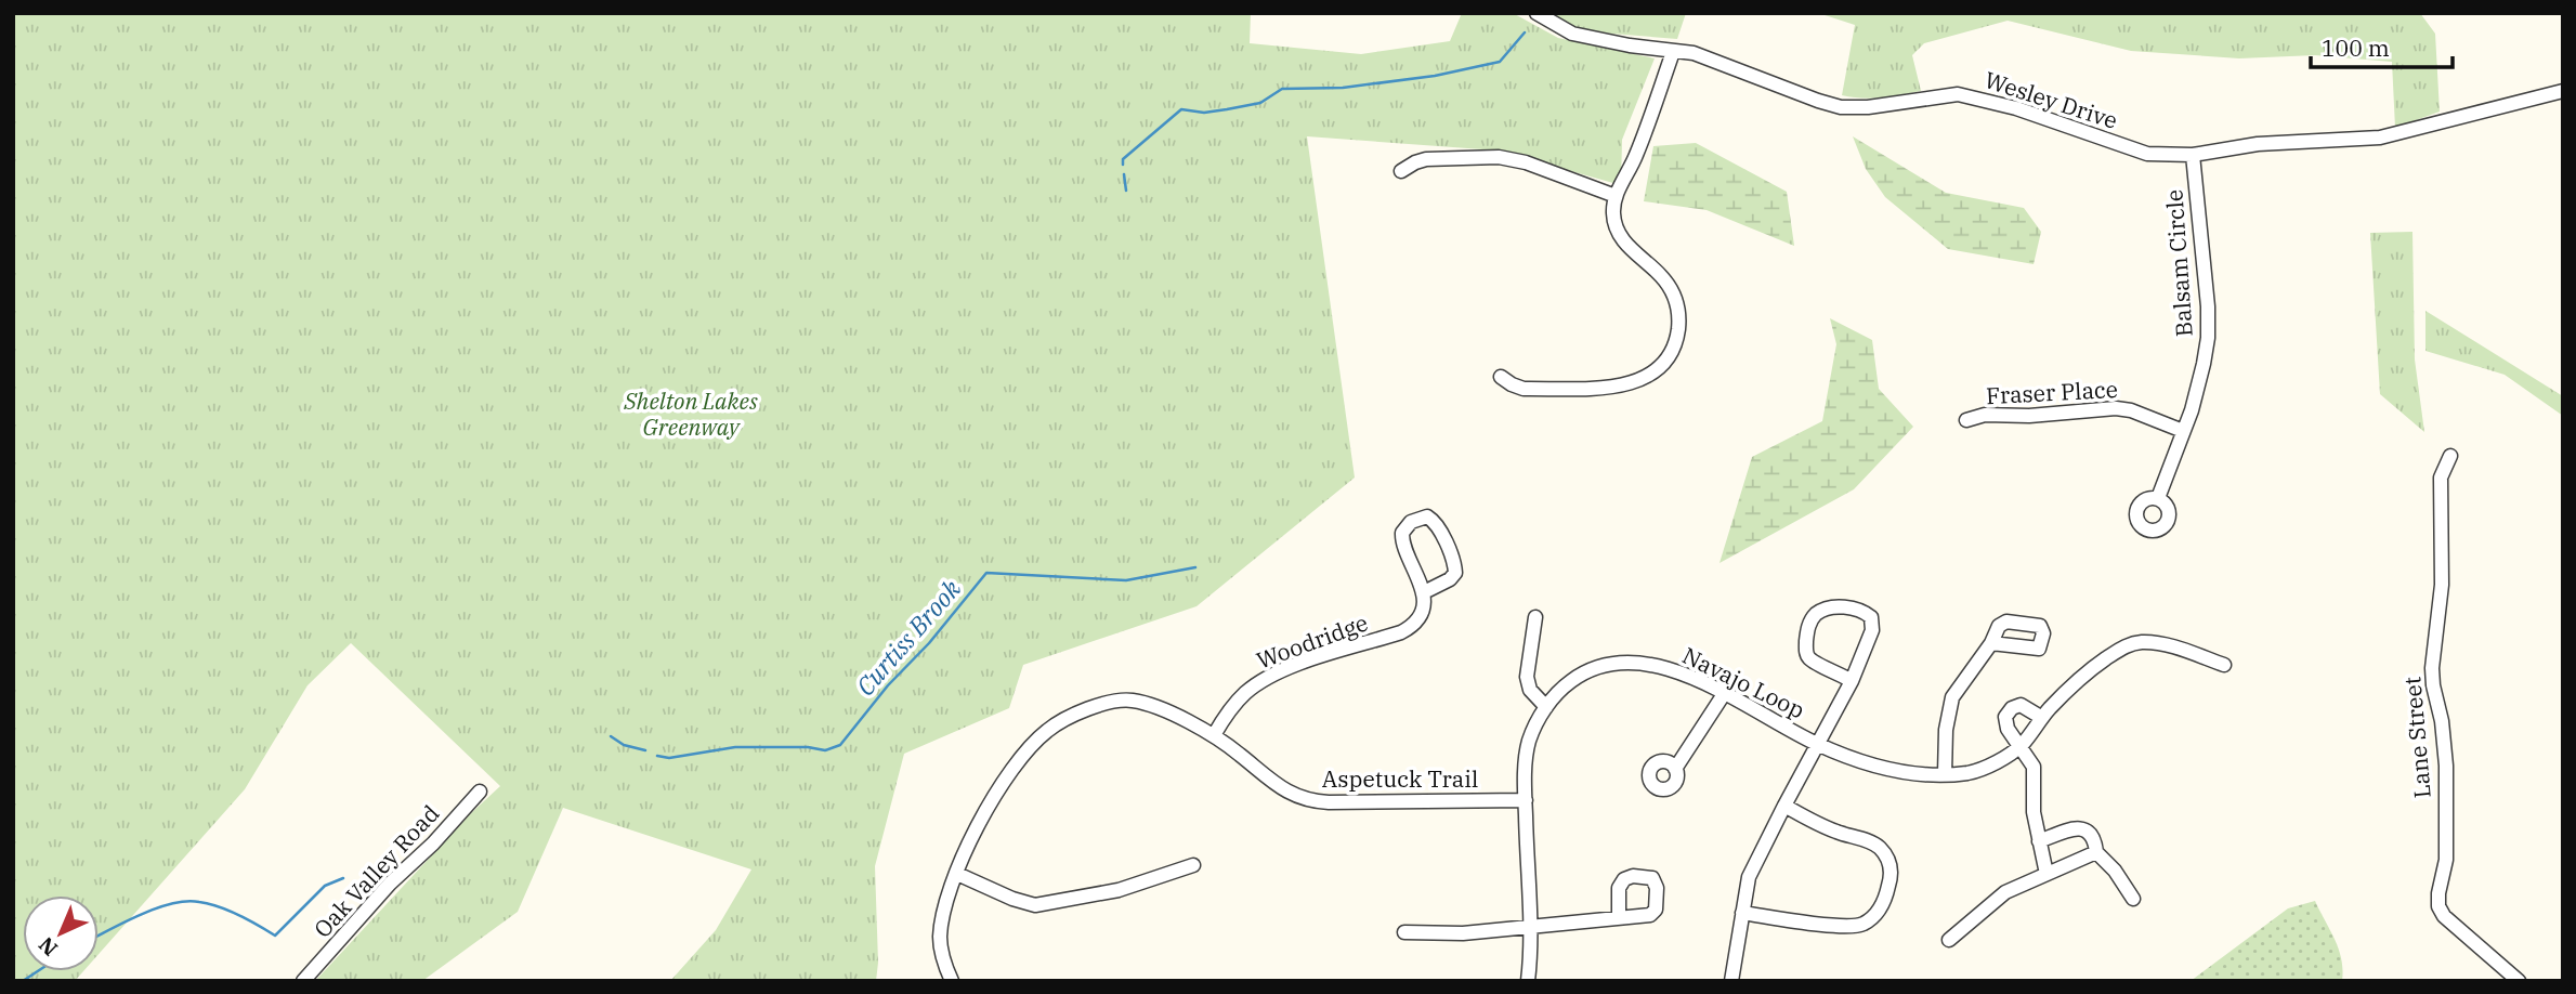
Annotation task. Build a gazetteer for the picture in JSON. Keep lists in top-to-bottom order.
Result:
{
  "streets": {
    "street": [
      "Wesley Drive",
      "Balsam Circle",
      "Fraser Place",
      "Woodridge",
      "Navajo Loop",
      "Lane Street",
      "Aspetuck Trail",
      "Oak Valley Road"
    ]
  },
  "crossings": [
    ["Wesley Drive", "Balsam Circle"],
    ["Balsam Circle", "Fraser Place"],
    ["Woodridge", "Aspetuck Trail"],
    ["Navajo Loop", "Aspetuck Trail"]
  ],
  "water": ["Curtiss Brook"],
  "parks": ["Shelton Lakes Greenway"],
  "scale_bar": "100 m",
  "north": "bottom left"
}
